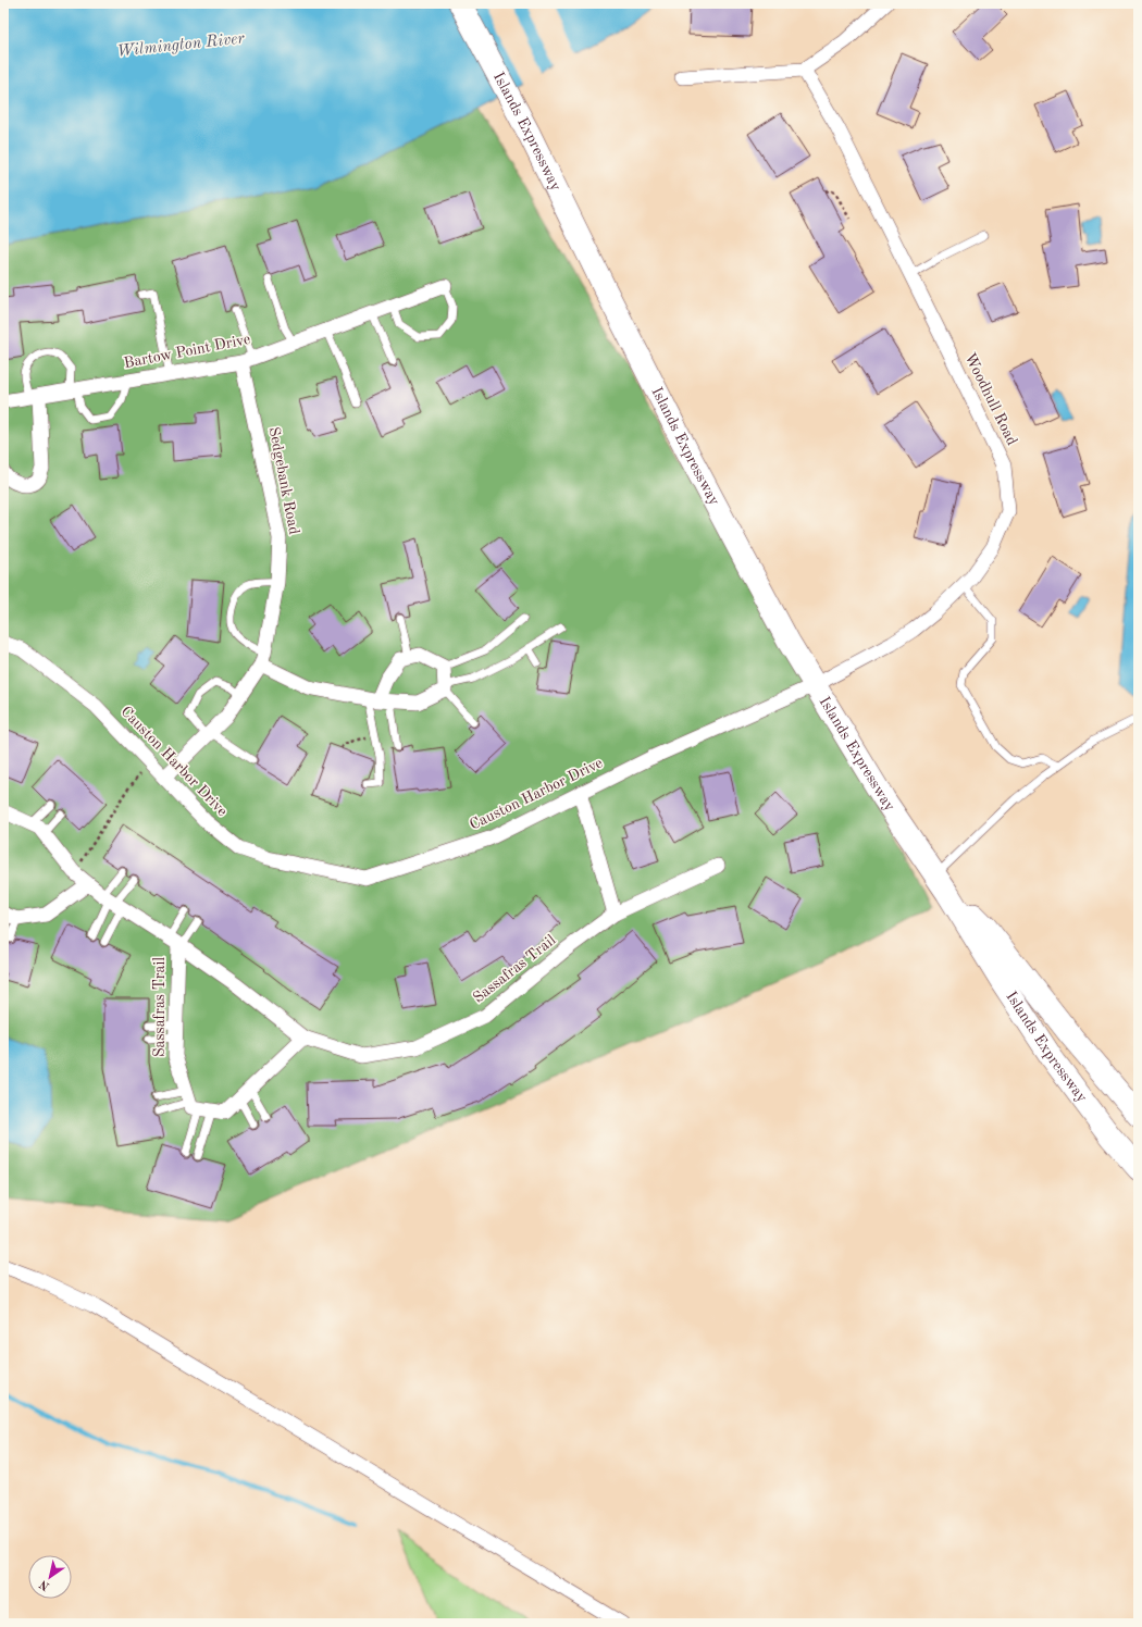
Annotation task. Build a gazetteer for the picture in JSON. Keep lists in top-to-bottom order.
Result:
{
  "streets": {
    "main road": ["Islands Expressway"],
    "street": [
      "Bartow Point Drive",
      "Woodhull Road",
      "Sedgebank Road",
      "Causton Harbor Drive",
      "Sassafras Trail"
    ]
  },
  "crossings": [
    ["Islands Expressway", "Woodhull Road"],
    ["Islands Expressway", "Causton Harbor Drive"],
    ["Bartow Point Drive", "Sedgebank Road"],
    ["Woodhull Road", "Causton Harbor Drive"],
    ["Sedgebank Road", "Causton Harbor Drive"]
  ],
  "water": ["Wilmington River"],
  "north": "bottom left"
}
